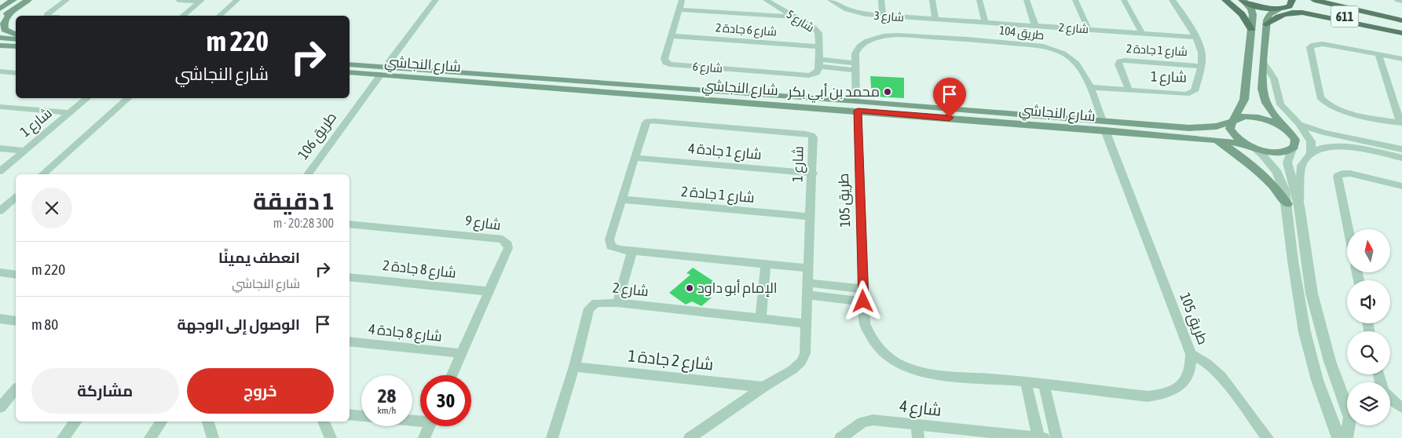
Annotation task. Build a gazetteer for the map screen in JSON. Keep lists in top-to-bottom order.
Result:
{
  "streets": {
    "main road": ["611", "شارع النجاشي"],
    "street": [
      "شارع 3",
      "شارع 5",
      "شارع 2",
      "شارع 6 جادة 2",
      "طريق 104",
      "شارع 1 جادة 2",
      "شارع 6",
      "شارع 1",
      "طريق 106",
      "شارع 1 جادة 4",
      "طريق 105",
      "شارع 9",
      "شارع 8 جادة 2",
      "شارع 8 جادة 4",
      "شارع 2 جادة 1",
      "شارع 4"
    ]
  },
  "crossings": [
    ["شارع 3", "شارع 2"],
    ["شارع 3", "طريق 104"],
    ["شارع 5", "شارع 6 جادة 2"],
    ["شارع 5", "شارع 6"],
    ["شارع 2", "طريق 104"],
    ["شارع 2", "شارع 1"],
    ["شارع 2", "شارع 2 جادة 1"],
    ["شارع 6 جادة 2", "شارع 6"],
    ["طريق 104", "شارع النجاشي"],
    ["طريق 104", "شارع 1"],
    ["طريق 104", "طريق 105"],
    ["شارع 1 جادة 2", "شارع 1"],
    ["شارع النجاشي", "طريق 106"],
    ["شارع النجاشي", "طريق 105"],
    ["شارع 1", "شارع 1 جادة 4"],
    ["شارع 9", "شارع 8 جادة 2"],
    ["شارع 9", "شارع 8 جادة 4"]
  ],
  "places": ["محمد بن أبي بكر", "الإمام أبو داود"],
  "north": "top",
  "page": {
    "turn": ["220 m", "شارع النجاشي"],
    "heading": ["1 دقيقة", "300 m · 20:28"],
    "list": [
      {
        "name": "انعطف يمينًا",
        "note": "شارع النجاشي",
        "value": "220 m"
      },
      {
        "name": "الوصول إلى الوجهة",
        "value": "80 m"
      }
    ],
    "buttons": ["خروج", "مشاركة"],
    "speed": "28 km/h",
    "limit": "30"
  }
}
